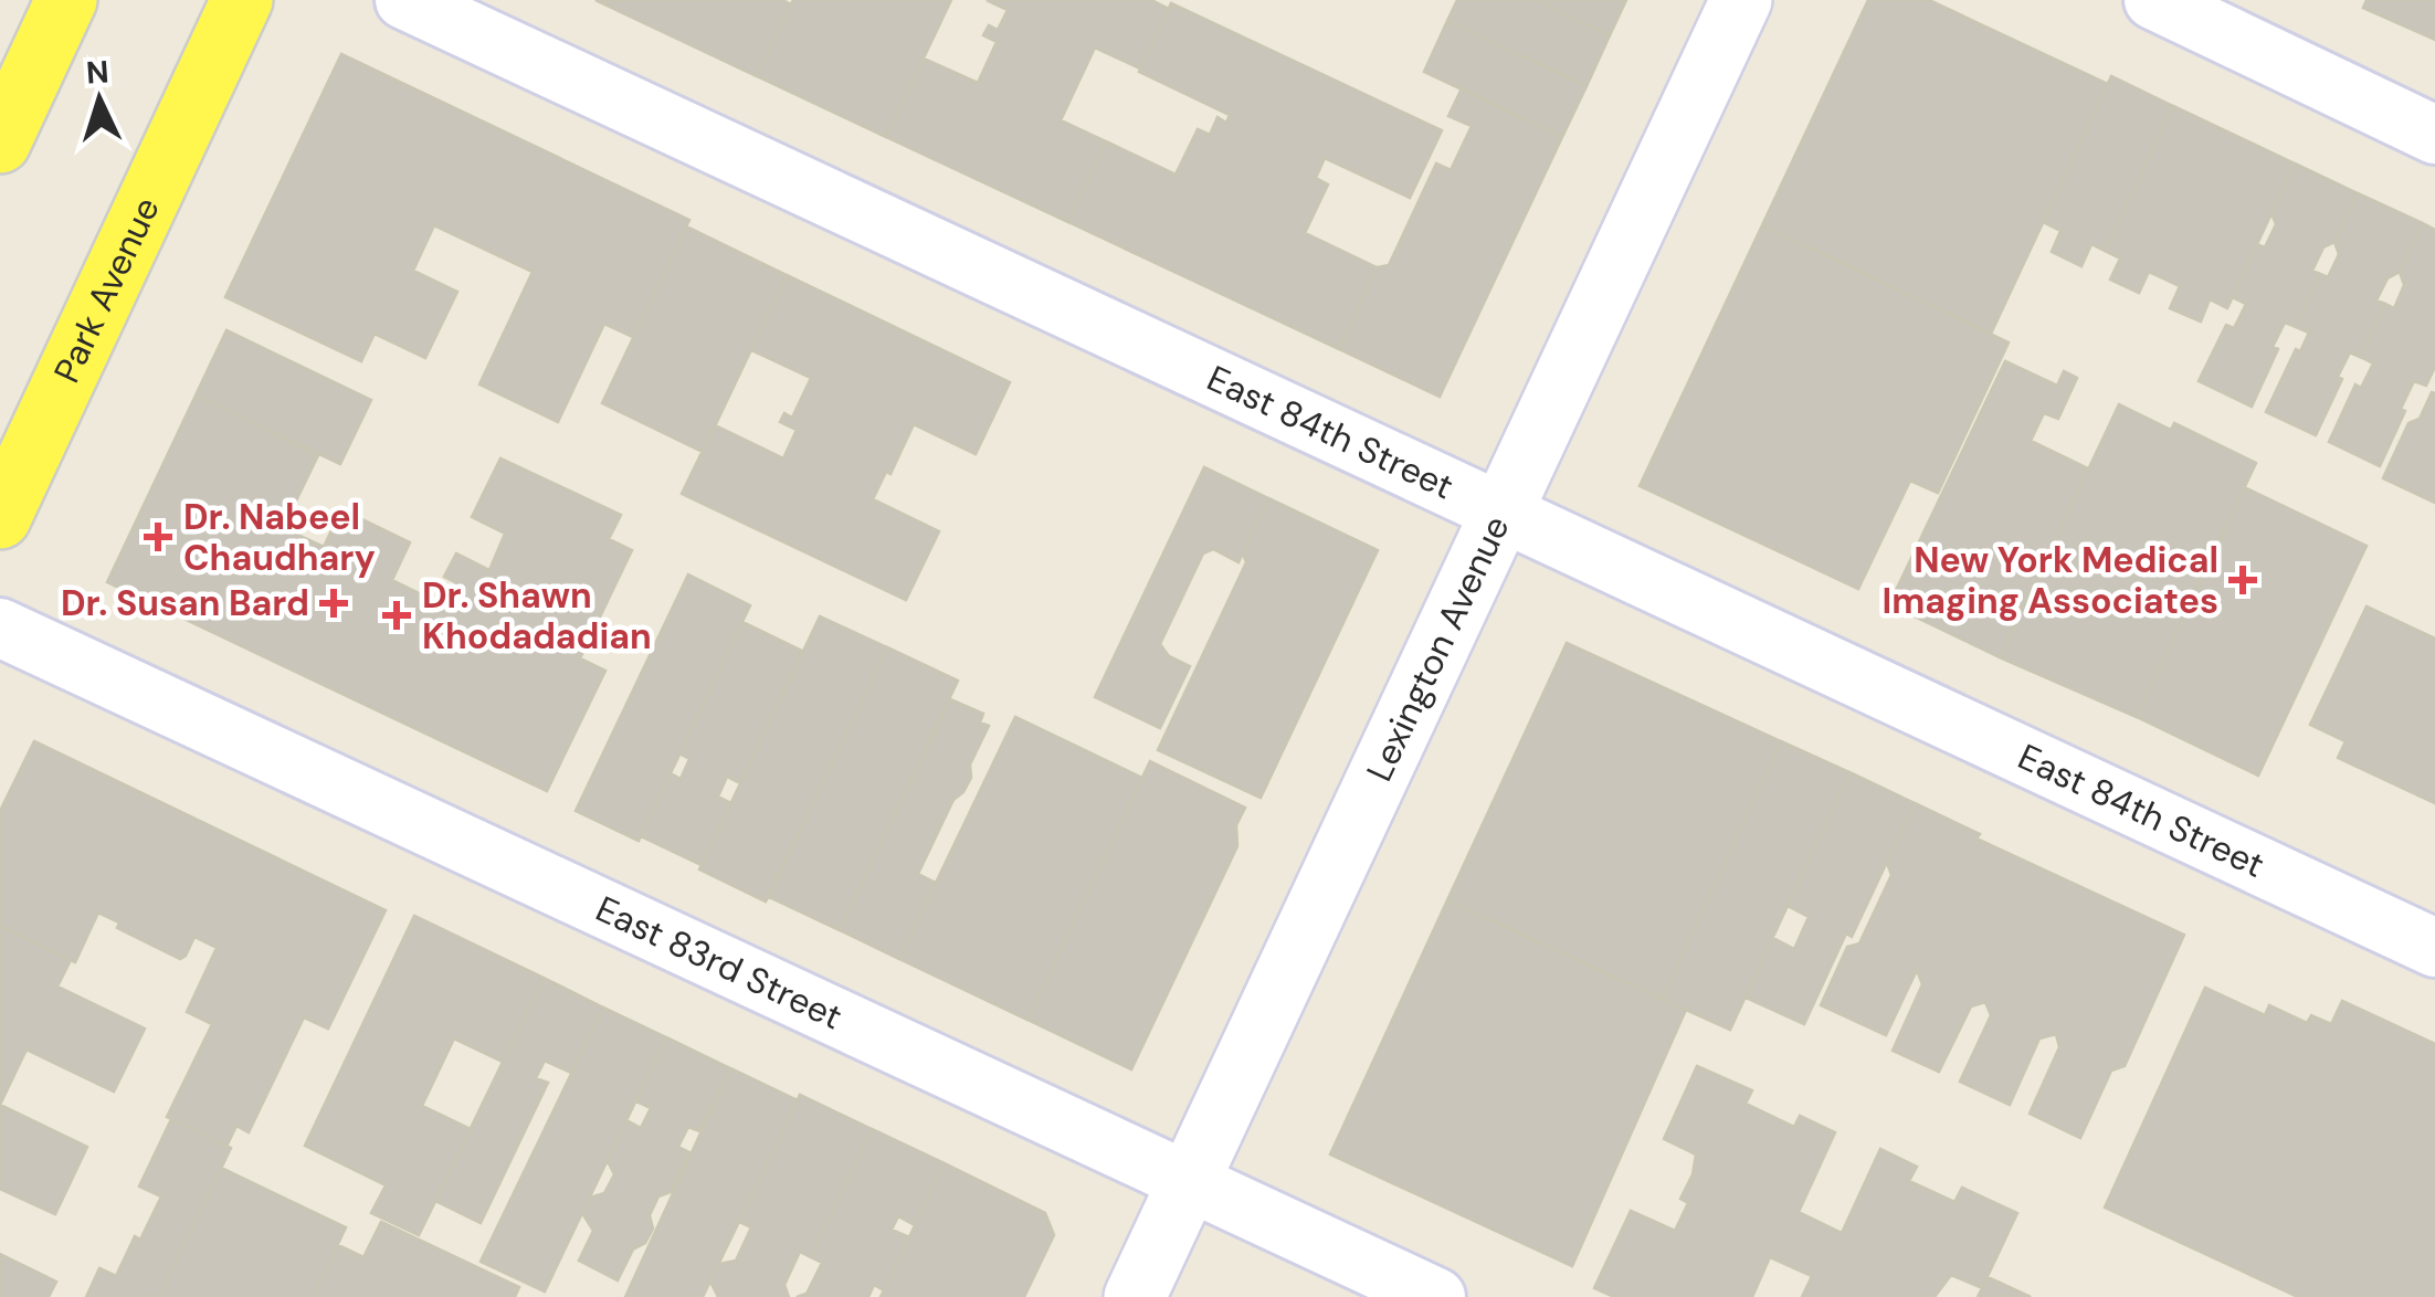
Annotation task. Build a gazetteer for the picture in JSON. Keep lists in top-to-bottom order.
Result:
{
  "streets": {
    "main road": ["Park Avenue", "Lexington Avenue"],
    "street": ["East 84th Street", "East 83rd Street"]
  },
  "crossings": [
    ["East 84th Street", "Lexington Avenue"],
    ["Lexington Avenue", "East 83rd Street"]
  ],
  "places": {
    "health": [
      "Dr. Nabeel Chaudhary",
      "New York Medical Imaging Associates",
      "Dr. Susan Bard",
      "Dr. Shawn Khodadadian"
    ]
  },
  "north": "top"
}
